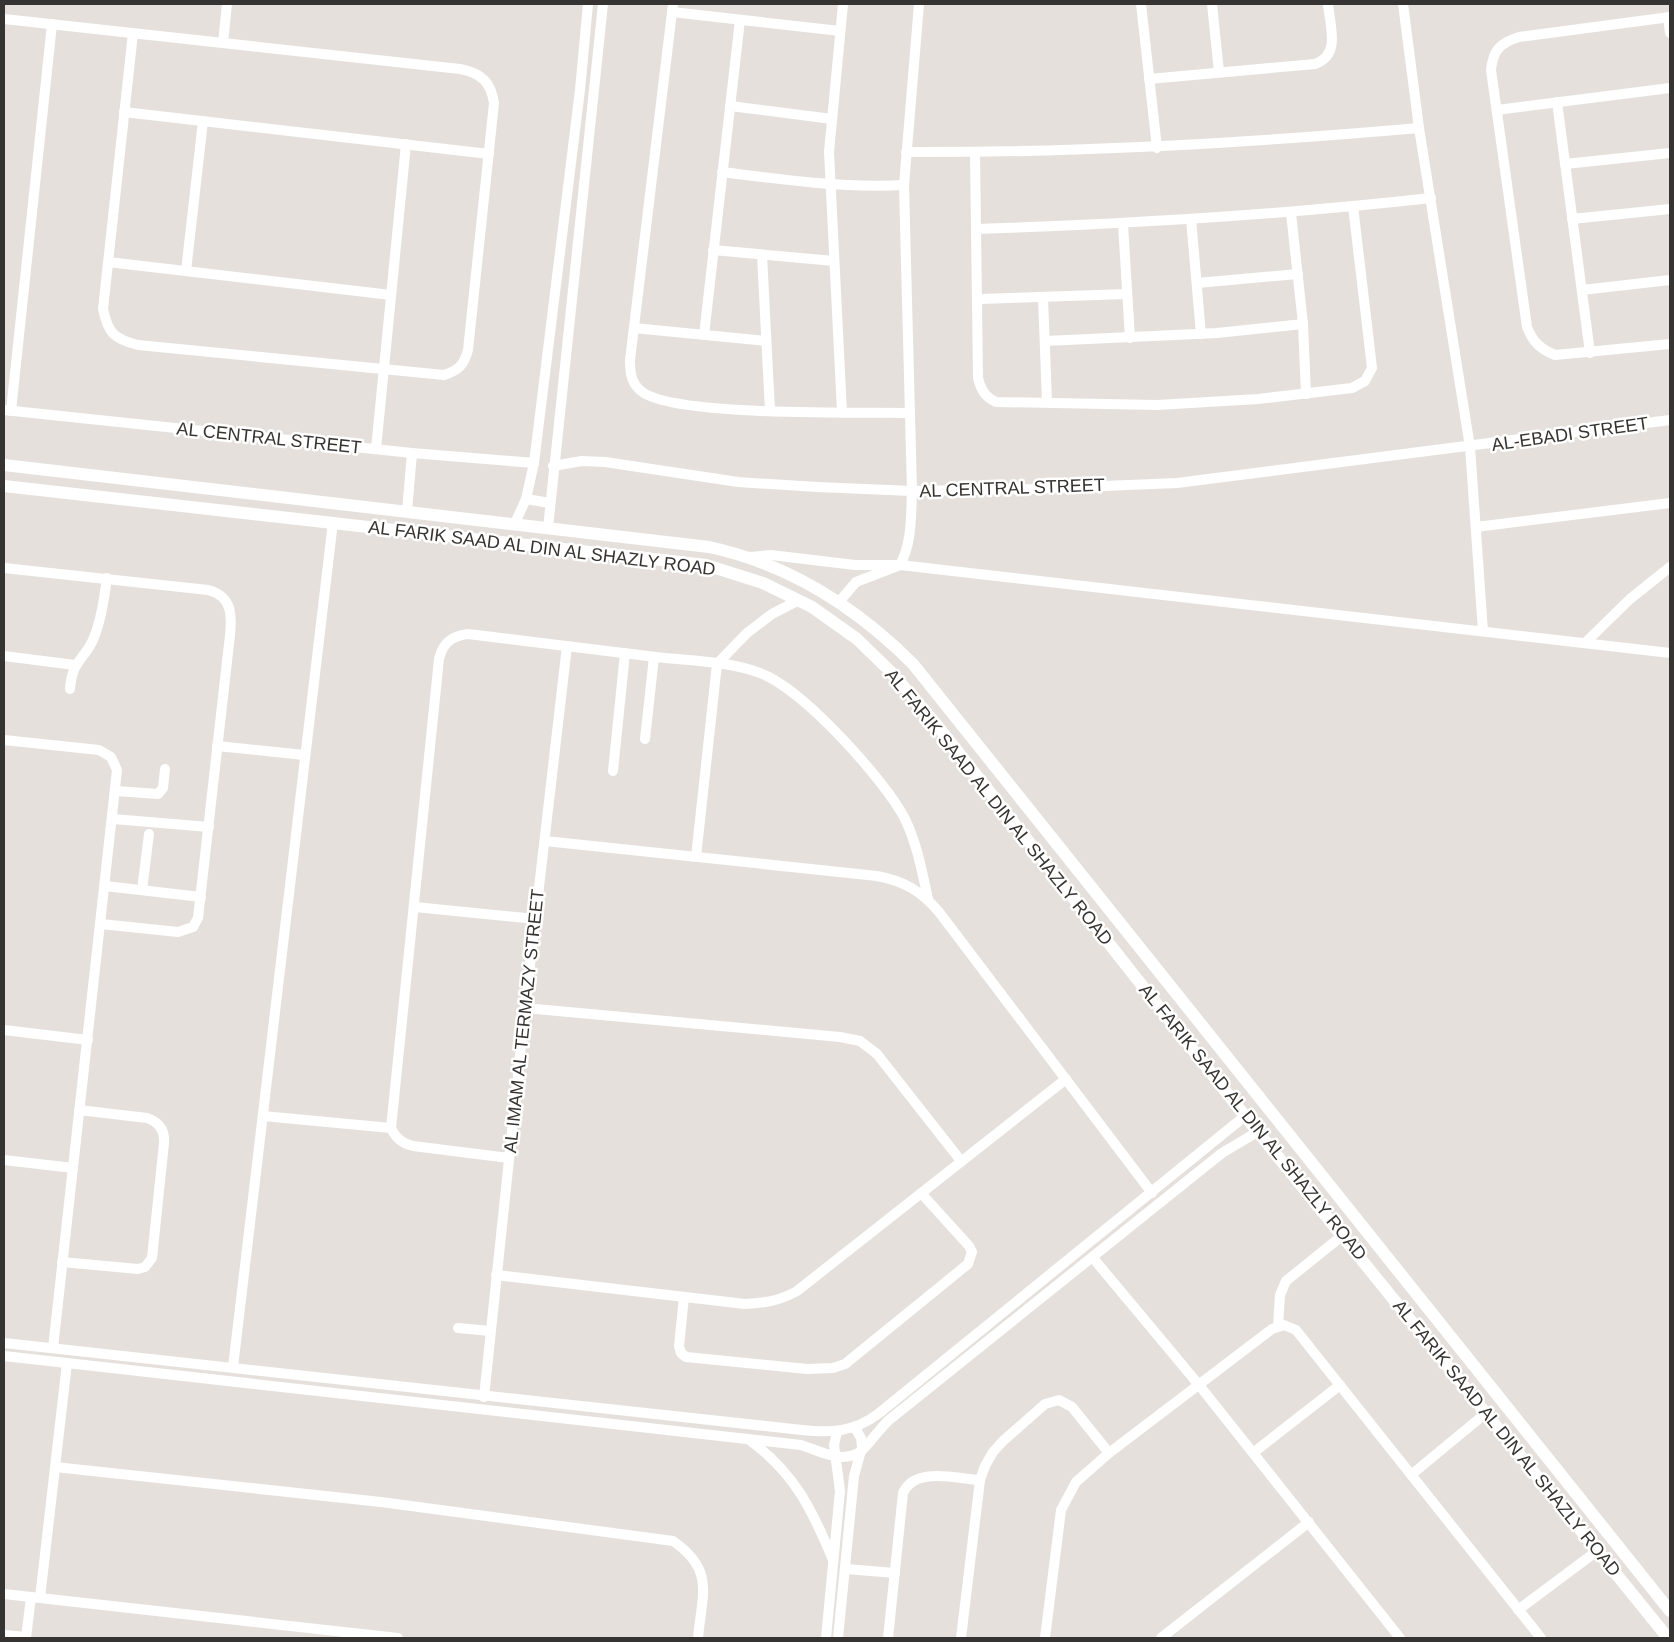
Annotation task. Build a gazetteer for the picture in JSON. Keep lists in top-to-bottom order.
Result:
{
  "streets": {
    "street": [
      "AL-EBADI STREET",
      "AL CENTRAL STREET",
      "AL FARIK SAAD AL DIN AL SHAZLY ROAD",
      "AL IMAM AL TERMAZY STREET"
    ]
  },
  "crossings": [
    ["AL-EBADI STREET", "AL CENTRAL STREET"]
  ]
}
